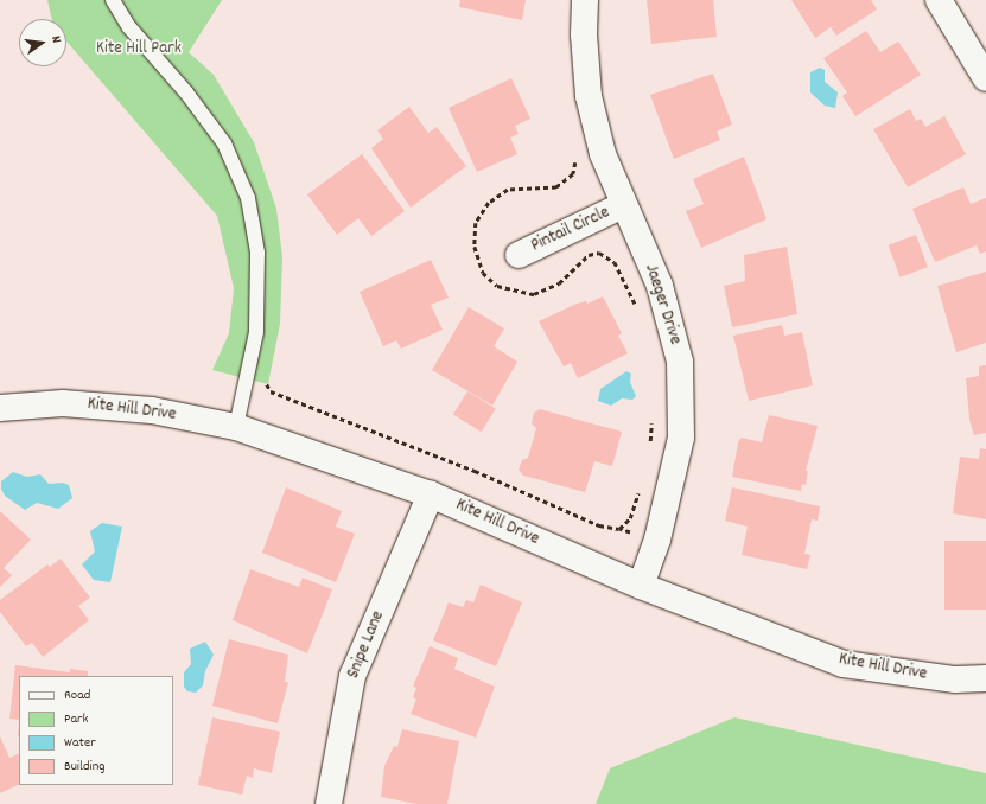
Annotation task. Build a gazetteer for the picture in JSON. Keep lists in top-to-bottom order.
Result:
{
  "streets": {
    "street": [
      "Pintail Circle",
      "Jaeger Drive",
      "Kite Hill Drive",
      "Snipe Lane"
    ]
  },
  "crossings": [
    ["Pintail Circle", "Jaeger Drive"],
    ["Jaeger Drive", "Kite Hill Drive"],
    ["Kite Hill Drive", "Snipe Lane"]
  ],
  "parks": ["Kite Hill Park"],
  "legend": [
    "Road",
    "Park",
    "Water",
    "Building"
  ],
  "north": "right"
}
